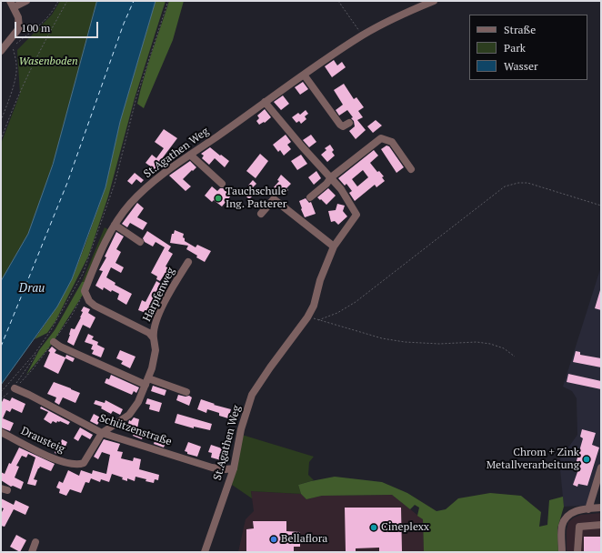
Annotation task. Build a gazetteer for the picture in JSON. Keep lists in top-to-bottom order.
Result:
{
  "streets": {
    "street": [
      "St.Agathen Weg",
      "Harpfenweg",
      "Schützenstraße",
      "Drausteig"
    ]
  },
  "crossings": [
    ["St.Agathen Weg", "Schützenstraße"],
    ["Schützenstraße", "Drausteig"]
  ],
  "water": ["Drau"],
  "parks": ["Wasenboden"],
  "places": [
    "Tauchschule Ing. Patterer",
    "Chrom + Zink Metallverarbeitung",
    "Cineplexx",
    "Bellaflora"
  ],
  "legend": ["Straße", "Park", "Wasser"],
  "scale_bar": "100 m"
}
